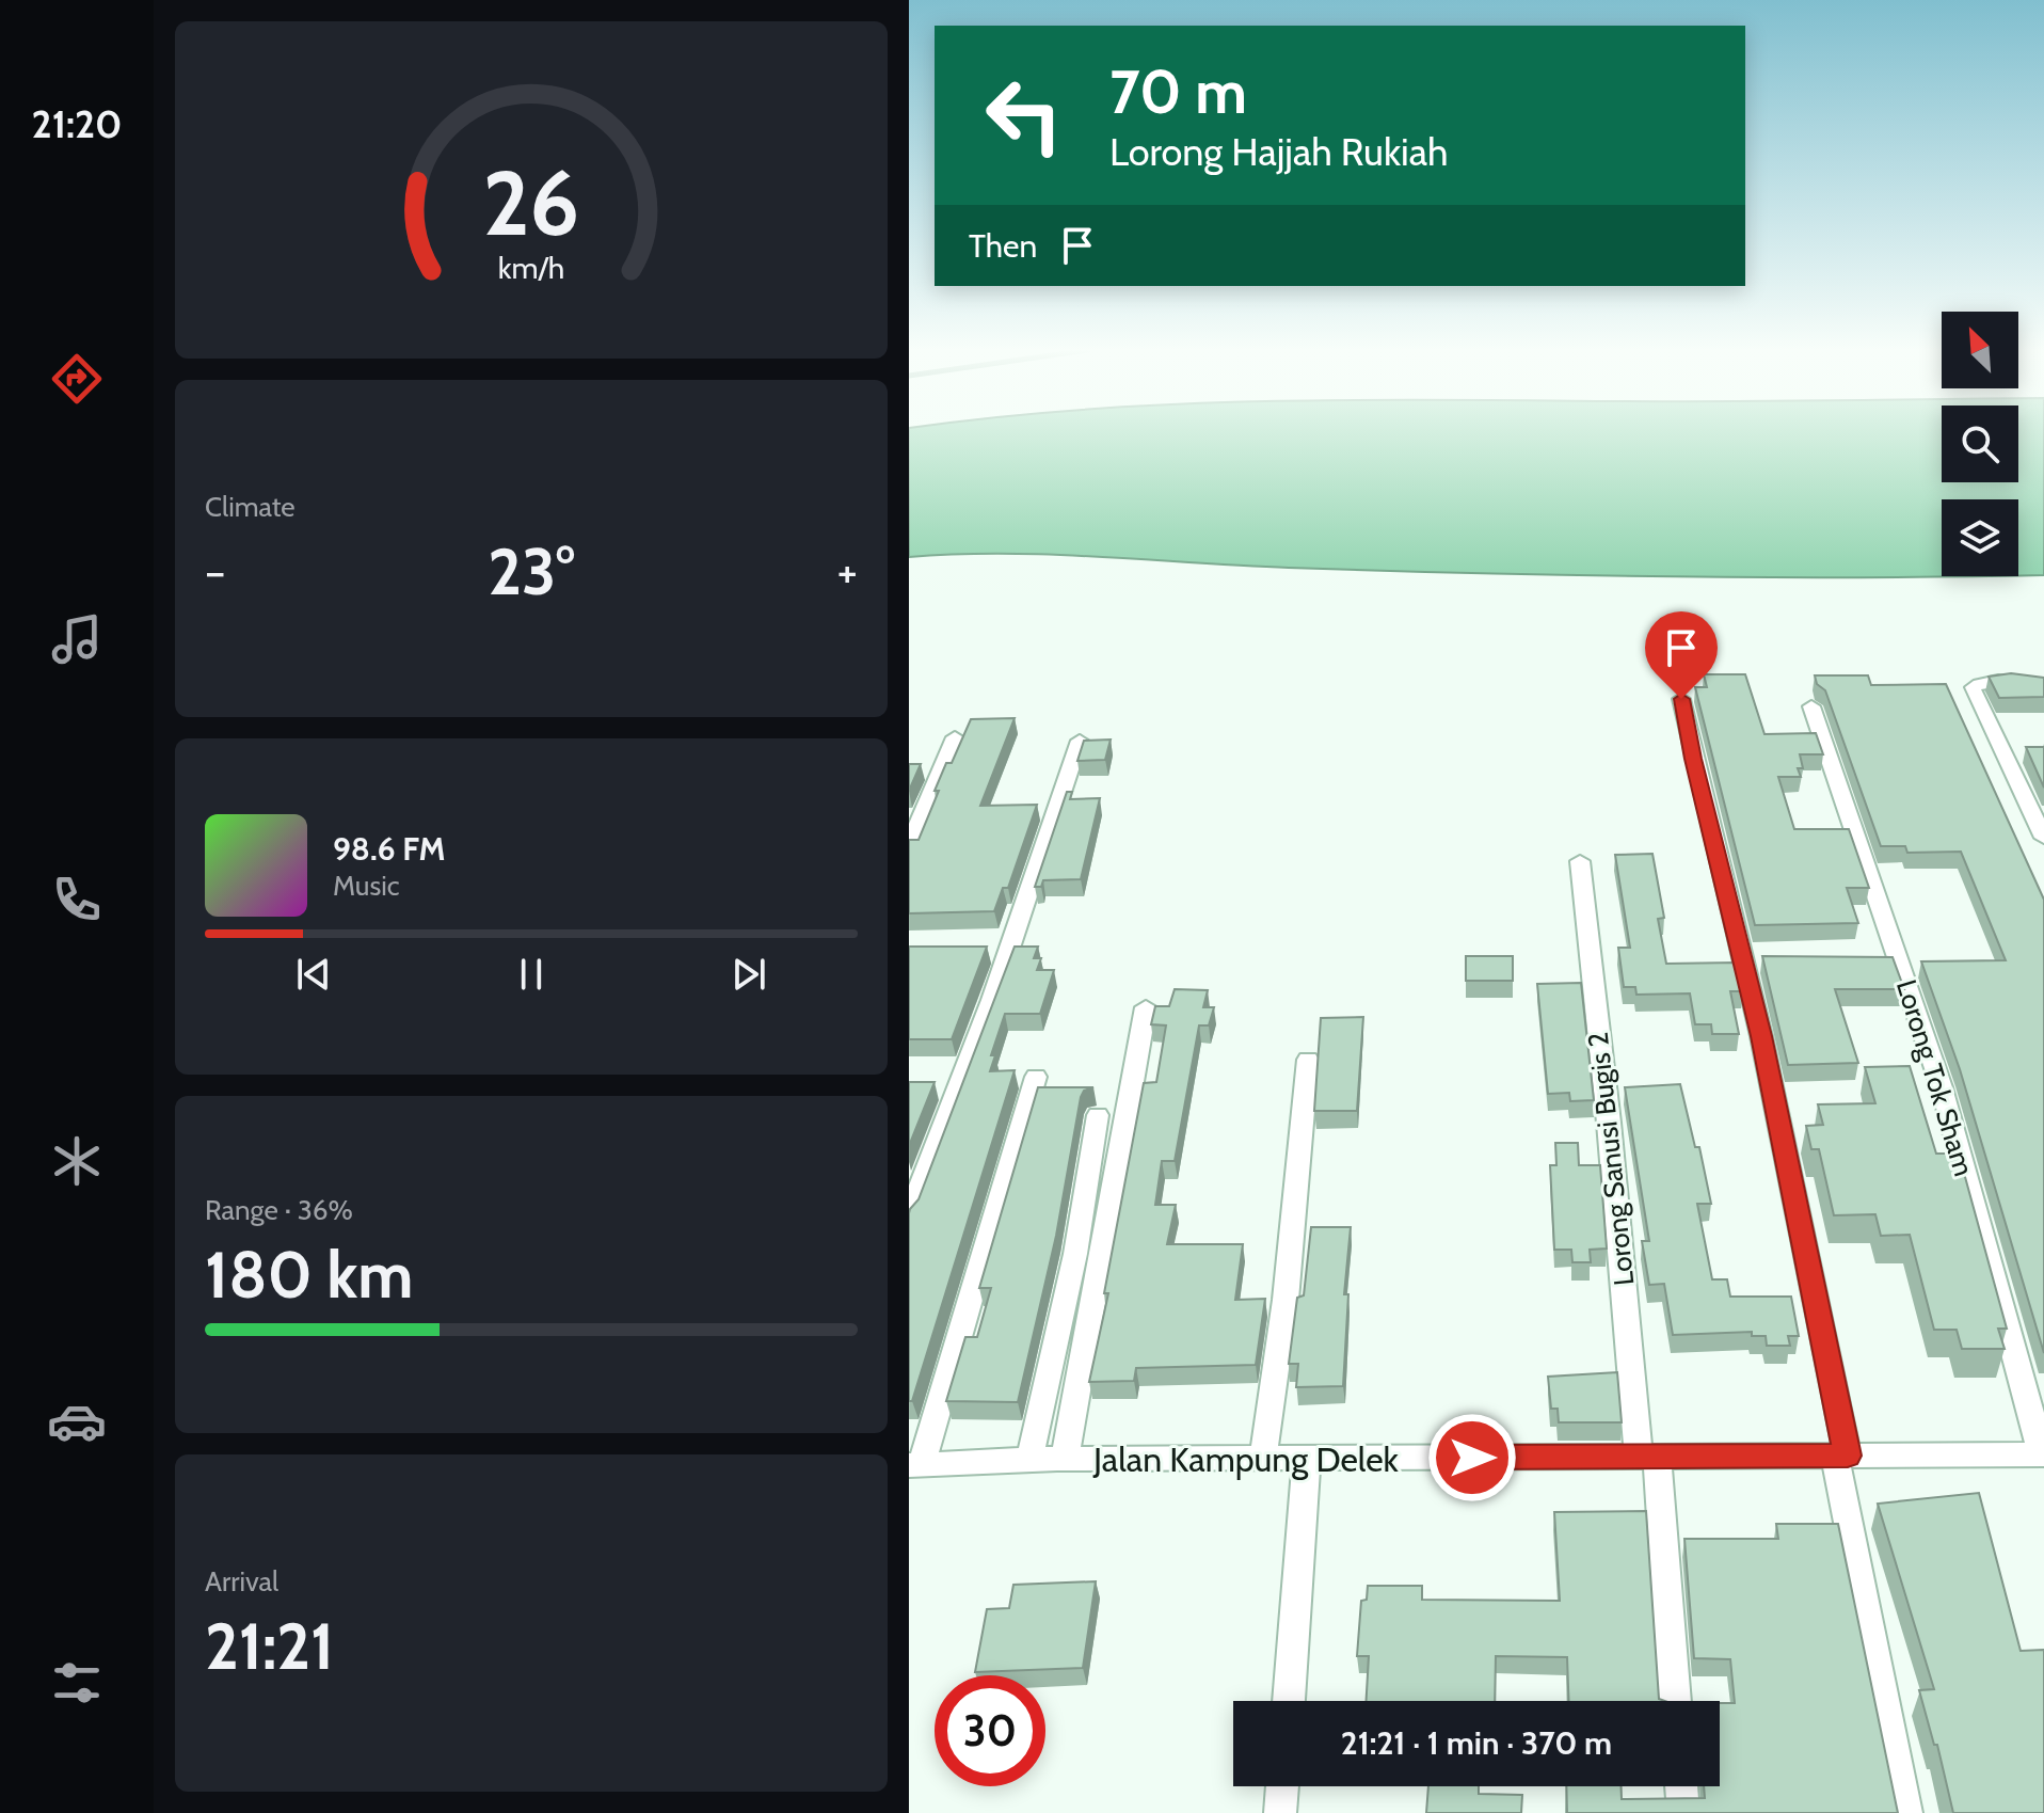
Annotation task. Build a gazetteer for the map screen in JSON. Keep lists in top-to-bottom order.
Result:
{
  "streets": {
    "street": ["Lorong Tok Sham", "Lorong Sanusi Bugis 2", "Jalan Kampung Delek"]
  },
  "crossings": [
    ["Lorong Tok Sham", "Jalan Kampung Delek"],
    ["Lorong Sanusi Bugis 2", "Jalan Kampung Delek"]
  ],
  "north": "top left",
  "page": {
    "tabs": "21:20",
    "turn": ["70 m", "Lorong Hajjah Rukiah"],
    "then": "Then",
    "tile": [
      "Climate",
      ["Range · 36%", "180 km"],
      ["Arrival", "21:21"]
    ],
    "heat": ["−", "23°", "+"],
    "song": ["98.6 FM", "Music"],
    "limit": "30",
    "trip": "21:21 · 1 min · 370 m",
    "gauge": ["26", "km/h"]
  }
}
